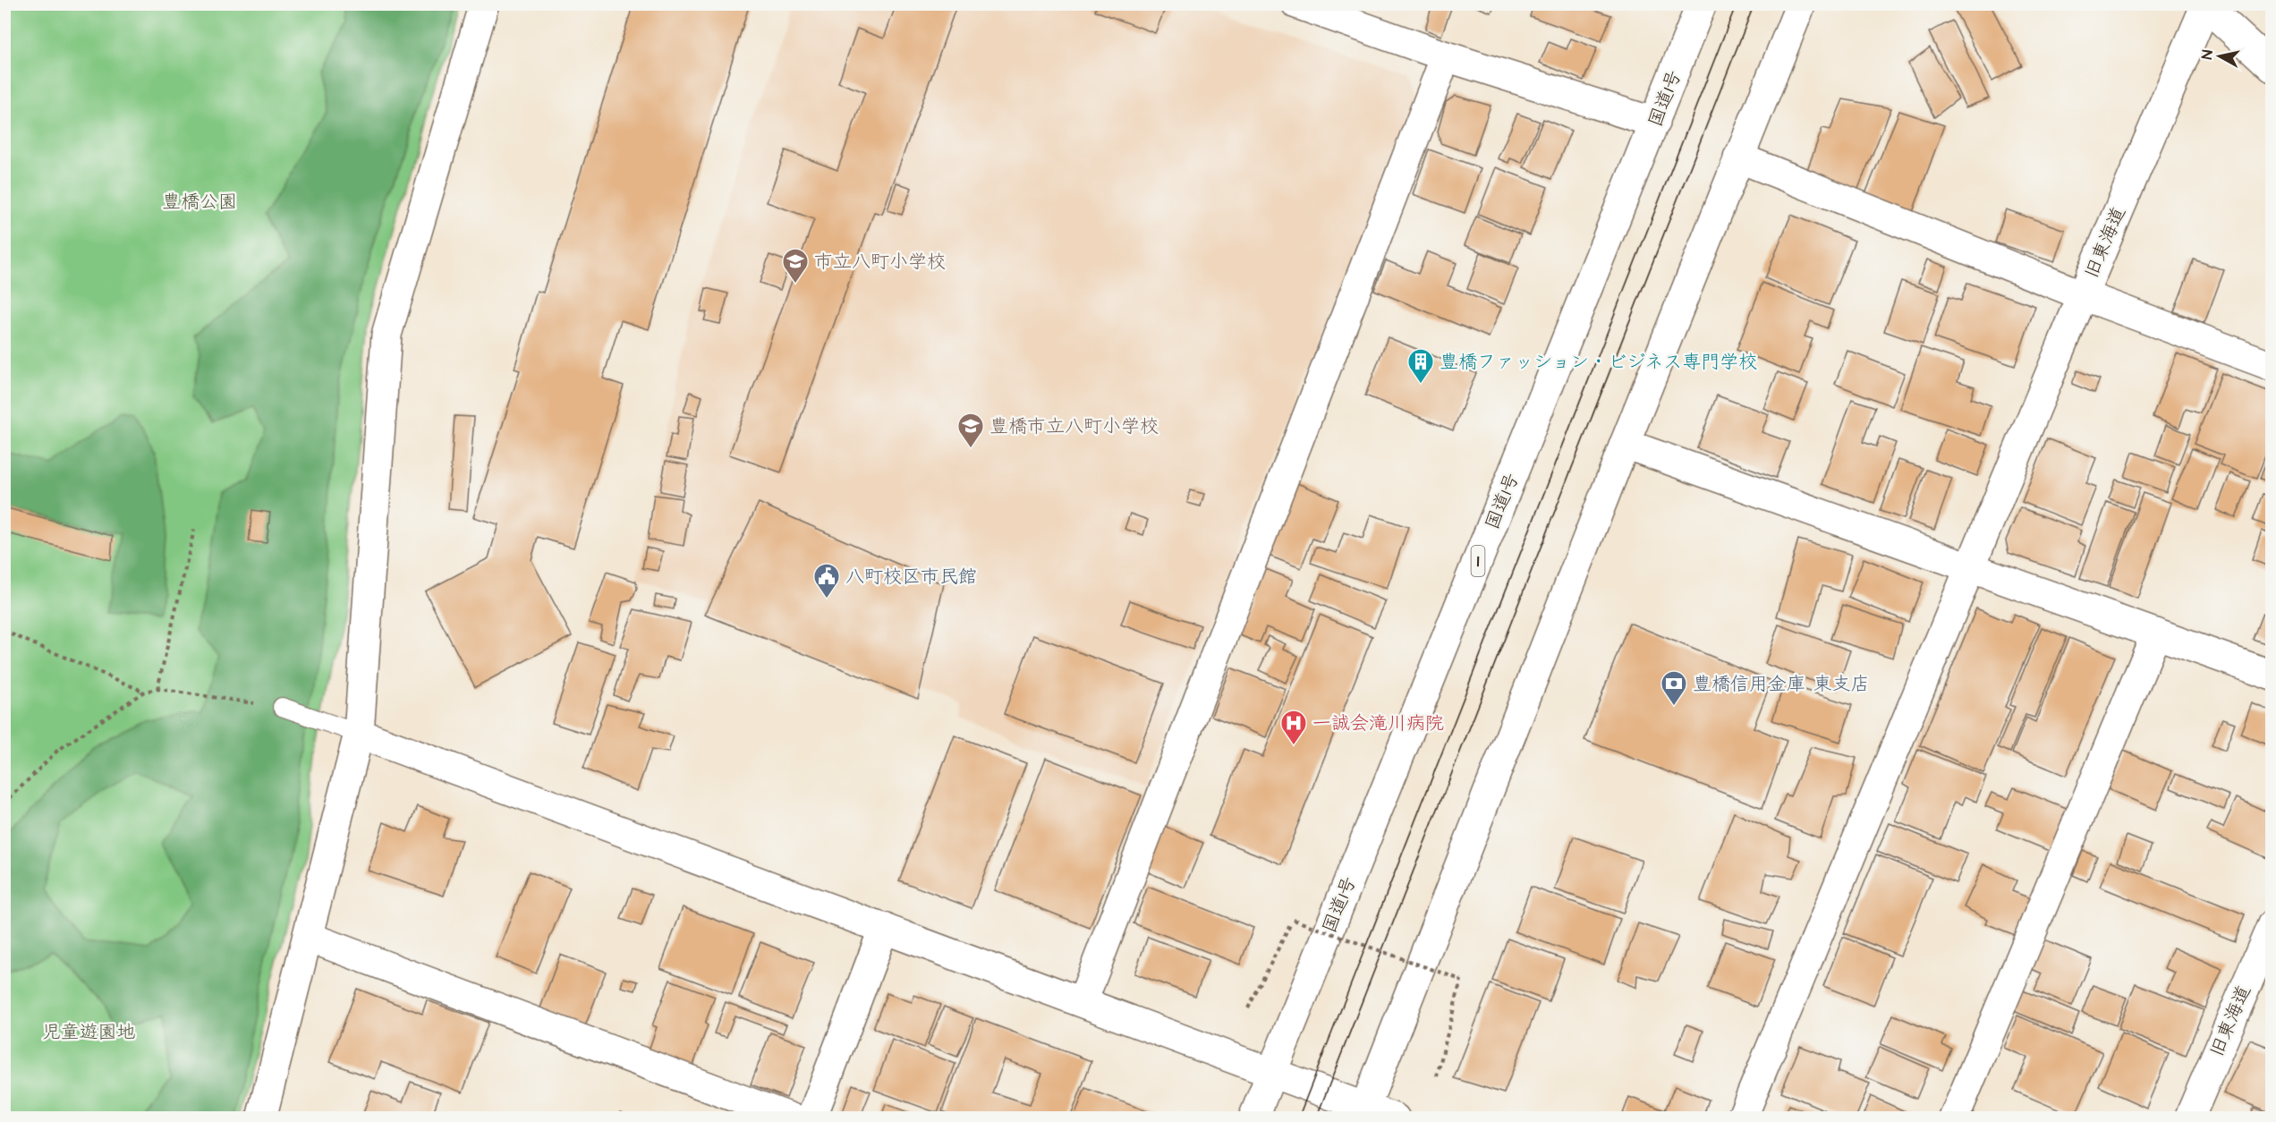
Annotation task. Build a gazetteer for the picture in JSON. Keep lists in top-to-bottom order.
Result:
{
  "streets": {
    "main road": ["国道1号", "旧東海道", "1"]
  },
  "parks": ["豊橋公園", "児童遊園地"],
  "places": {
    "school or university": ["市立八町小学校", "豊橋市立八町小学校"],
    "building": ["豊橋ファッション・ビジネス専門学校"],
    "public building": ["八町校区市民館"],
    "bank": ["豊橋信用金庫 東支店"],
    "hospital": ["一誠会滝川病院"]
  },
  "north": "left"
}
